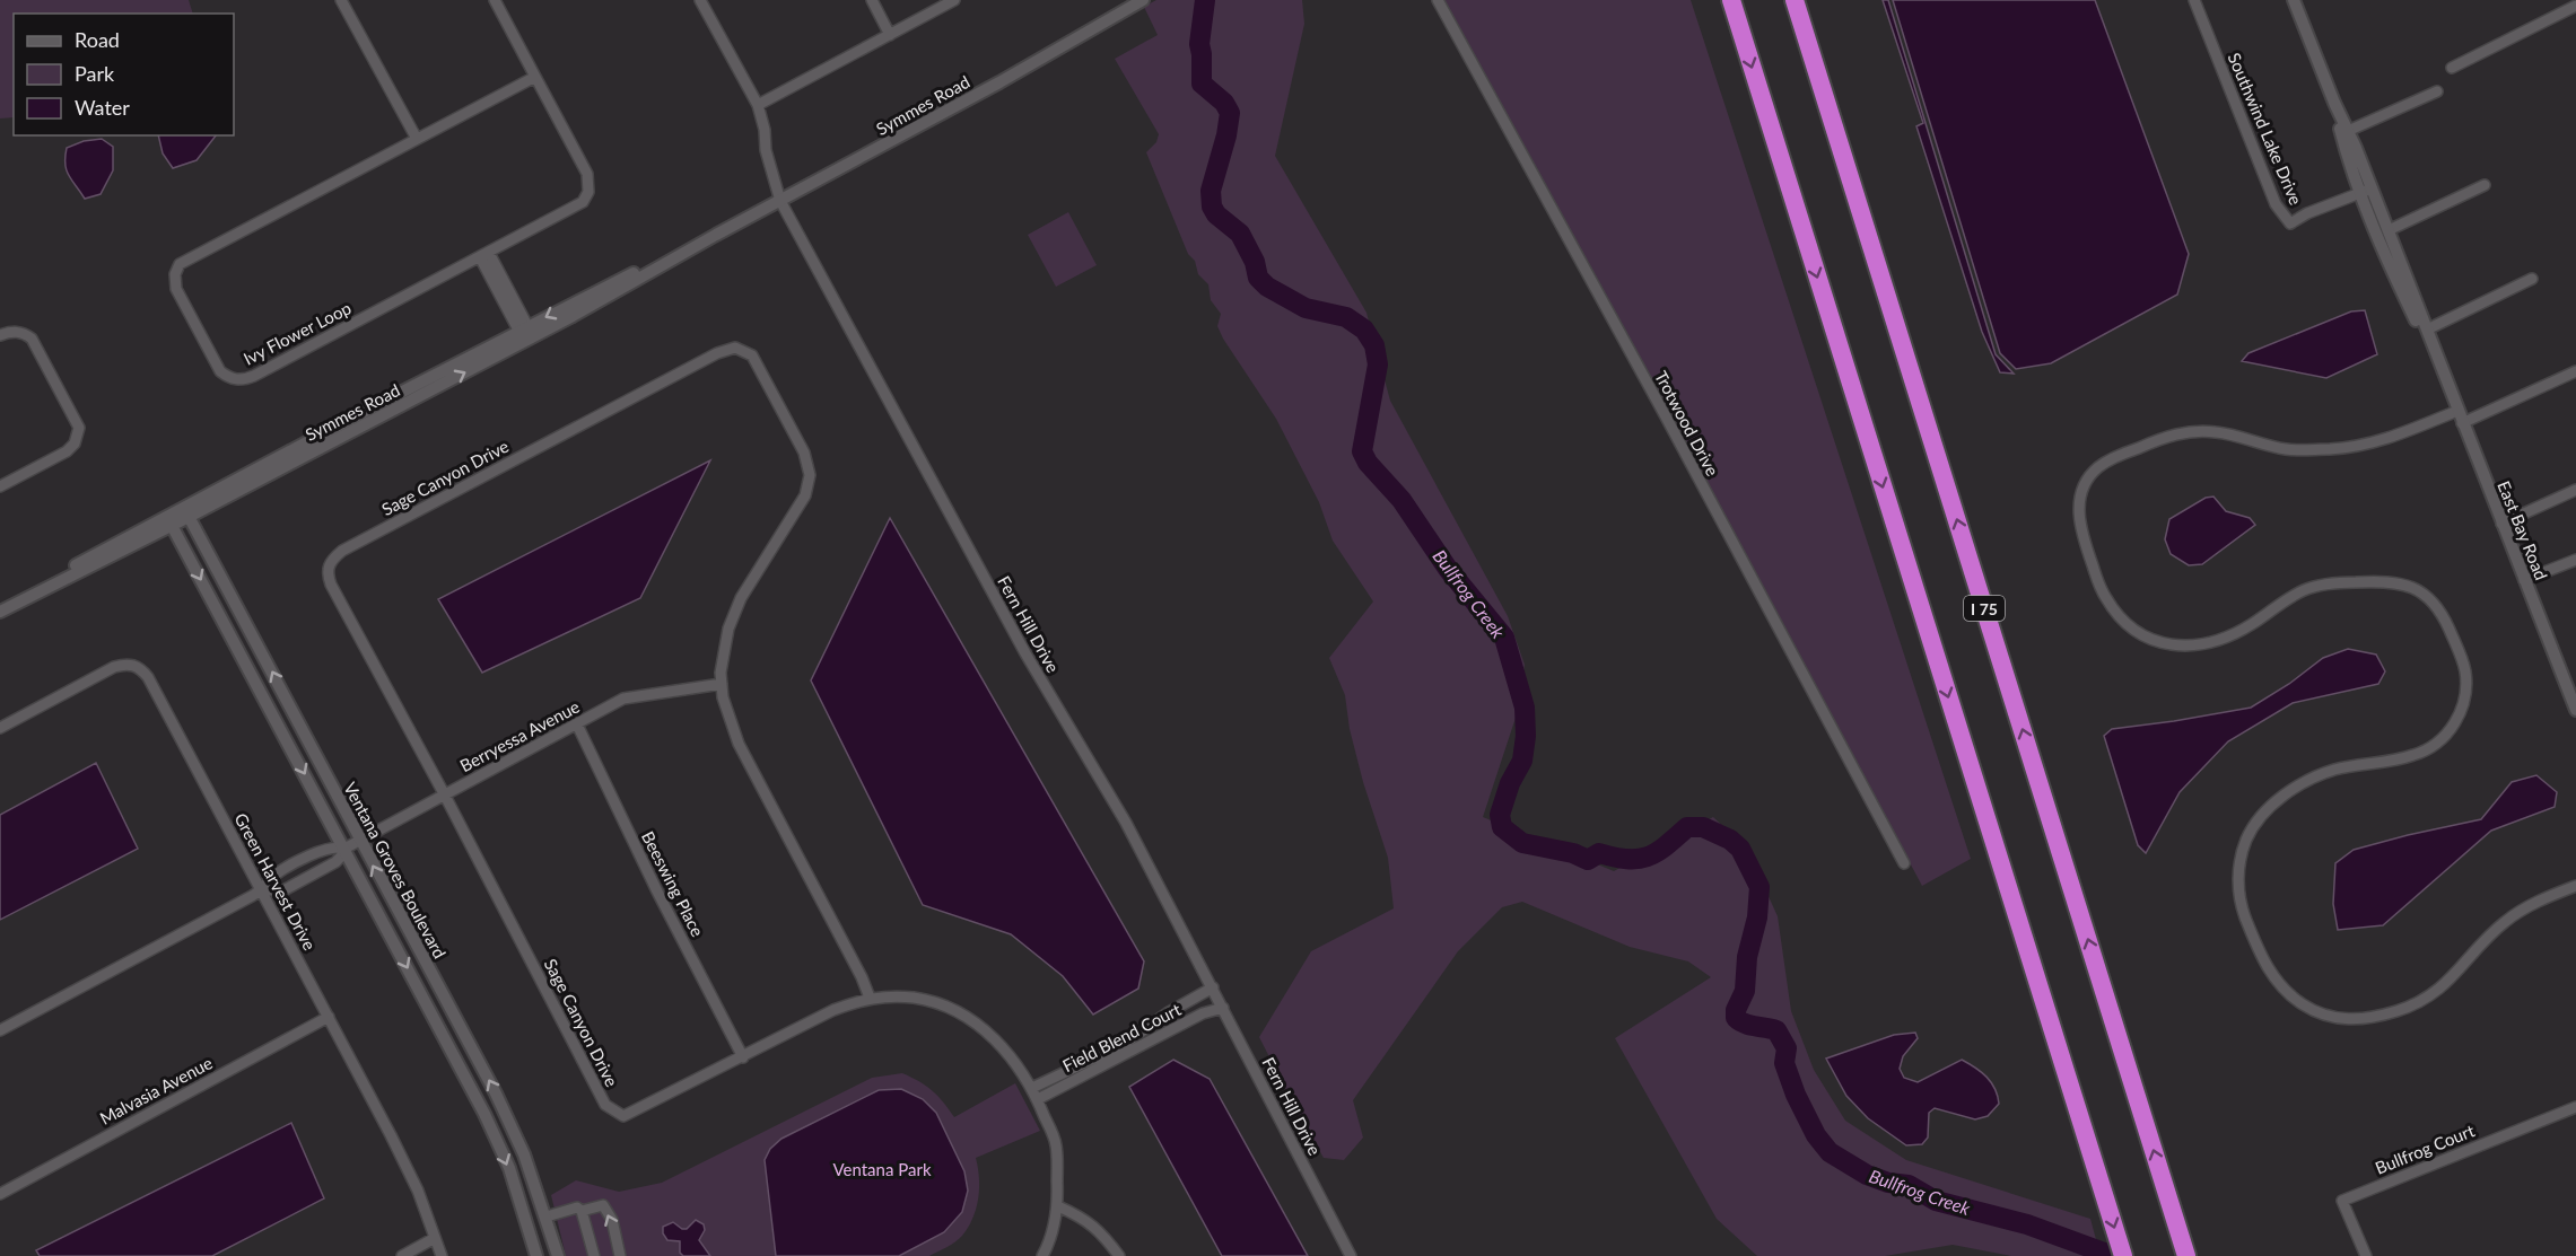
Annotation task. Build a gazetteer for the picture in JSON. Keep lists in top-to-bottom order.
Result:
{
  "streets": {
    "highway": ["I 75"],
    "street": [
      "Symmes Road",
      "Southwind Lake Drive",
      "Ivy Flower Loop",
      "Trotwood Drive",
      "Sage Canyon Drive",
      "East Bay Road",
      "Fern Hill Drive",
      "Berryessa Avenue",
      "Ventana Groves Boulevard",
      "Green Harvest Drive",
      "Beeswing Place",
      "Field Blend Court",
      "Malvasia Avenue",
      "Bullfrog Court"
    ]
  },
  "crossings": [
    ["Symmes Road", "Fern Hill Drive"],
    ["Symmes Road", "Ventana Groves Boulevard"],
    ["Southwind Lake Drive", "East Bay Road"],
    ["Sage Canyon Drive", "Berryessa Avenue"],
    ["Sage Canyon Drive", "Beeswing Place"],
    ["Sage Canyon Drive", "Field Blend Court"],
    ["Fern Hill Drive", "Field Blend Court"],
    ["Berryessa Avenue", "Ventana Groves Boulevard"],
    ["Berryessa Avenue", "Green Harvest Drive"],
    ["Berryessa Avenue", "Beeswing Place"],
    ["Green Harvest Drive", "Malvasia Avenue"]
  ],
  "water": ["Bullfrog Creek"],
  "parks": ["Ventana Park"],
  "legend": ["Road", "Park", "Water"]
}
